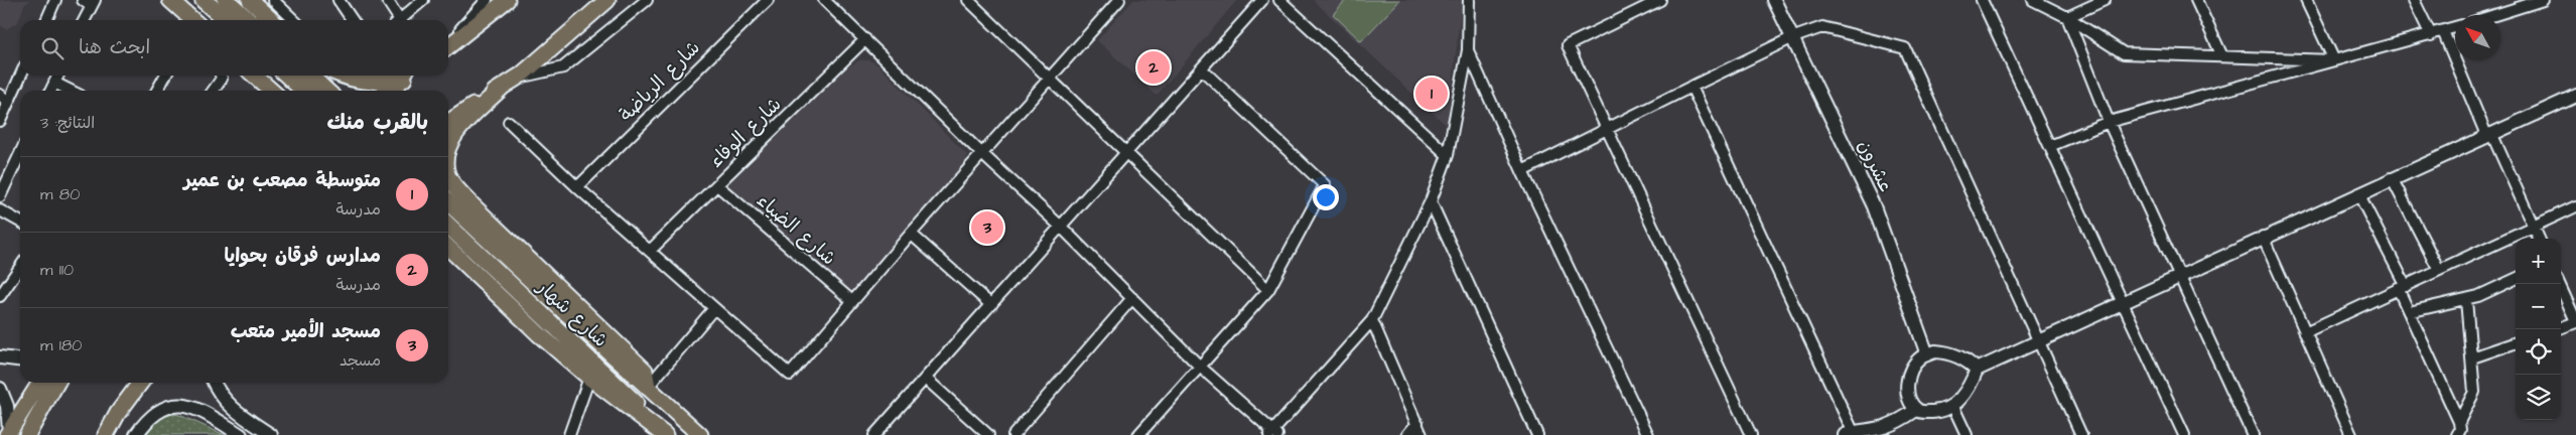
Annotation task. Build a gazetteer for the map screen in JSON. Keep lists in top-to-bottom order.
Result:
{
  "streets": {
    "highway": ["شارع شهار"],
    "street": [
      "شارع الرياضة",
      "شارع الوفاء",
      "عشرون",
      "شارع الضياء"
    ]
  },
  "crossings": [
    ["شارع الوفاء", "شارع الضياء"]
  ],
  "north": "top left",
  "page": {
    "search": "ابحث هنا",
    "pins": ["2", "1", "3"],
    "heading": ["بالقرب منك", "النتائج: 3"],
    "list": [
      {
        "mark": "1",
        "name": "متوسطة مصعب بن عمير",
        "note": "مدرسة",
        "value": "80 m"
      },
      {
        "mark": "2",
        "name": "مدارس فرقان بحوايا",
        "note": "مدرسة",
        "value": "110 m"
      },
      {
        "mark": "3",
        "name": "مسجد الأمير متعب",
        "note": "مسجد",
        "value": "180 m"
      }
    ],
    "map_buttons": ["+", "−"]
  }
}
